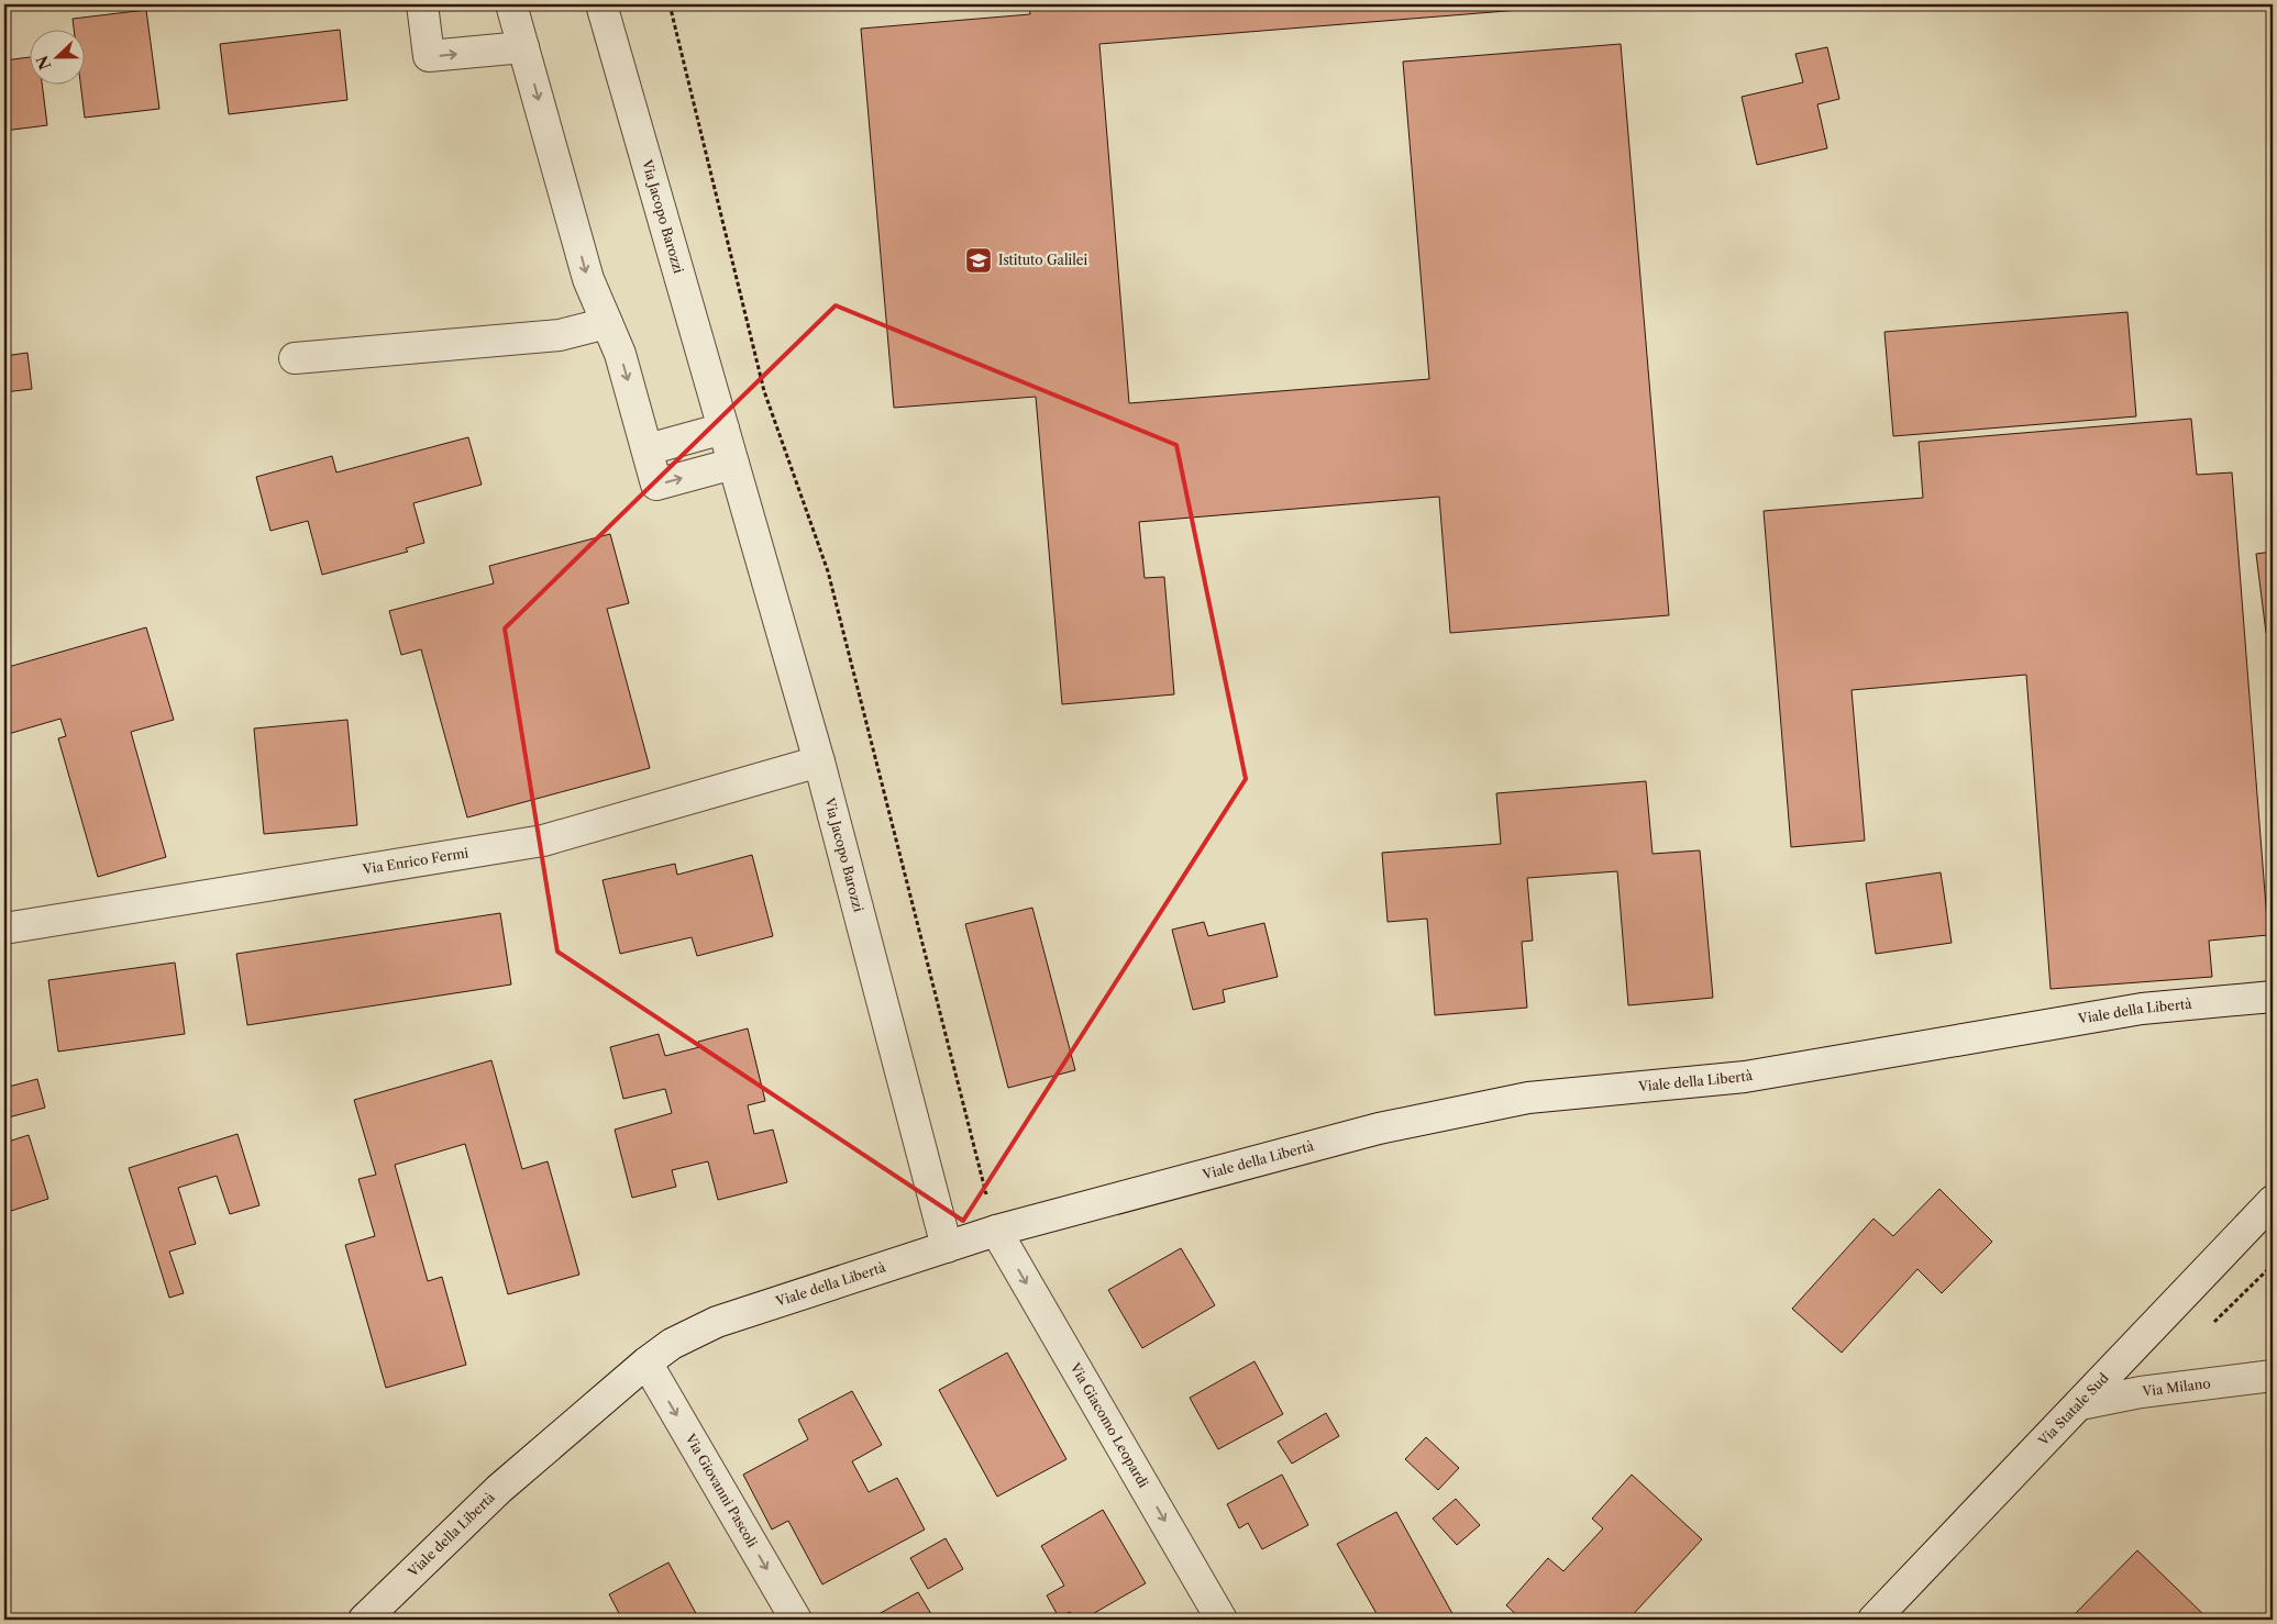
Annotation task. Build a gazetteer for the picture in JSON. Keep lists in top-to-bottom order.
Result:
{
  "streets": {
    "street": [
      "Via Jacopo Barozzi",
      "Via Enrico Fermi",
      "Viale della Libertà",
      "Via Milano",
      "Via Statale Sud",
      "Via Giacomo Leopardi",
      "Via Giovanni Pascoli"
    ]
  },
  "crossings": [
    ["Via Jacopo Barozzi", "Via Enrico Fermi"],
    ["Via Jacopo Barozzi", "Viale della Libertà"],
    ["Viale della Libertà", "Via Giacomo Leopardi"],
    ["Viale della Libertà", "Via Giovanni Pascoli"],
    ["Via Milano", "Via Statale Sud"]
  ],
  "one_way": ["Via Giacomo Leopardi", "Via Giovanni Pascoli"],
  "places": {
    "school or university": ["Istituto Galilei"]
  },
  "north": "left"
}
